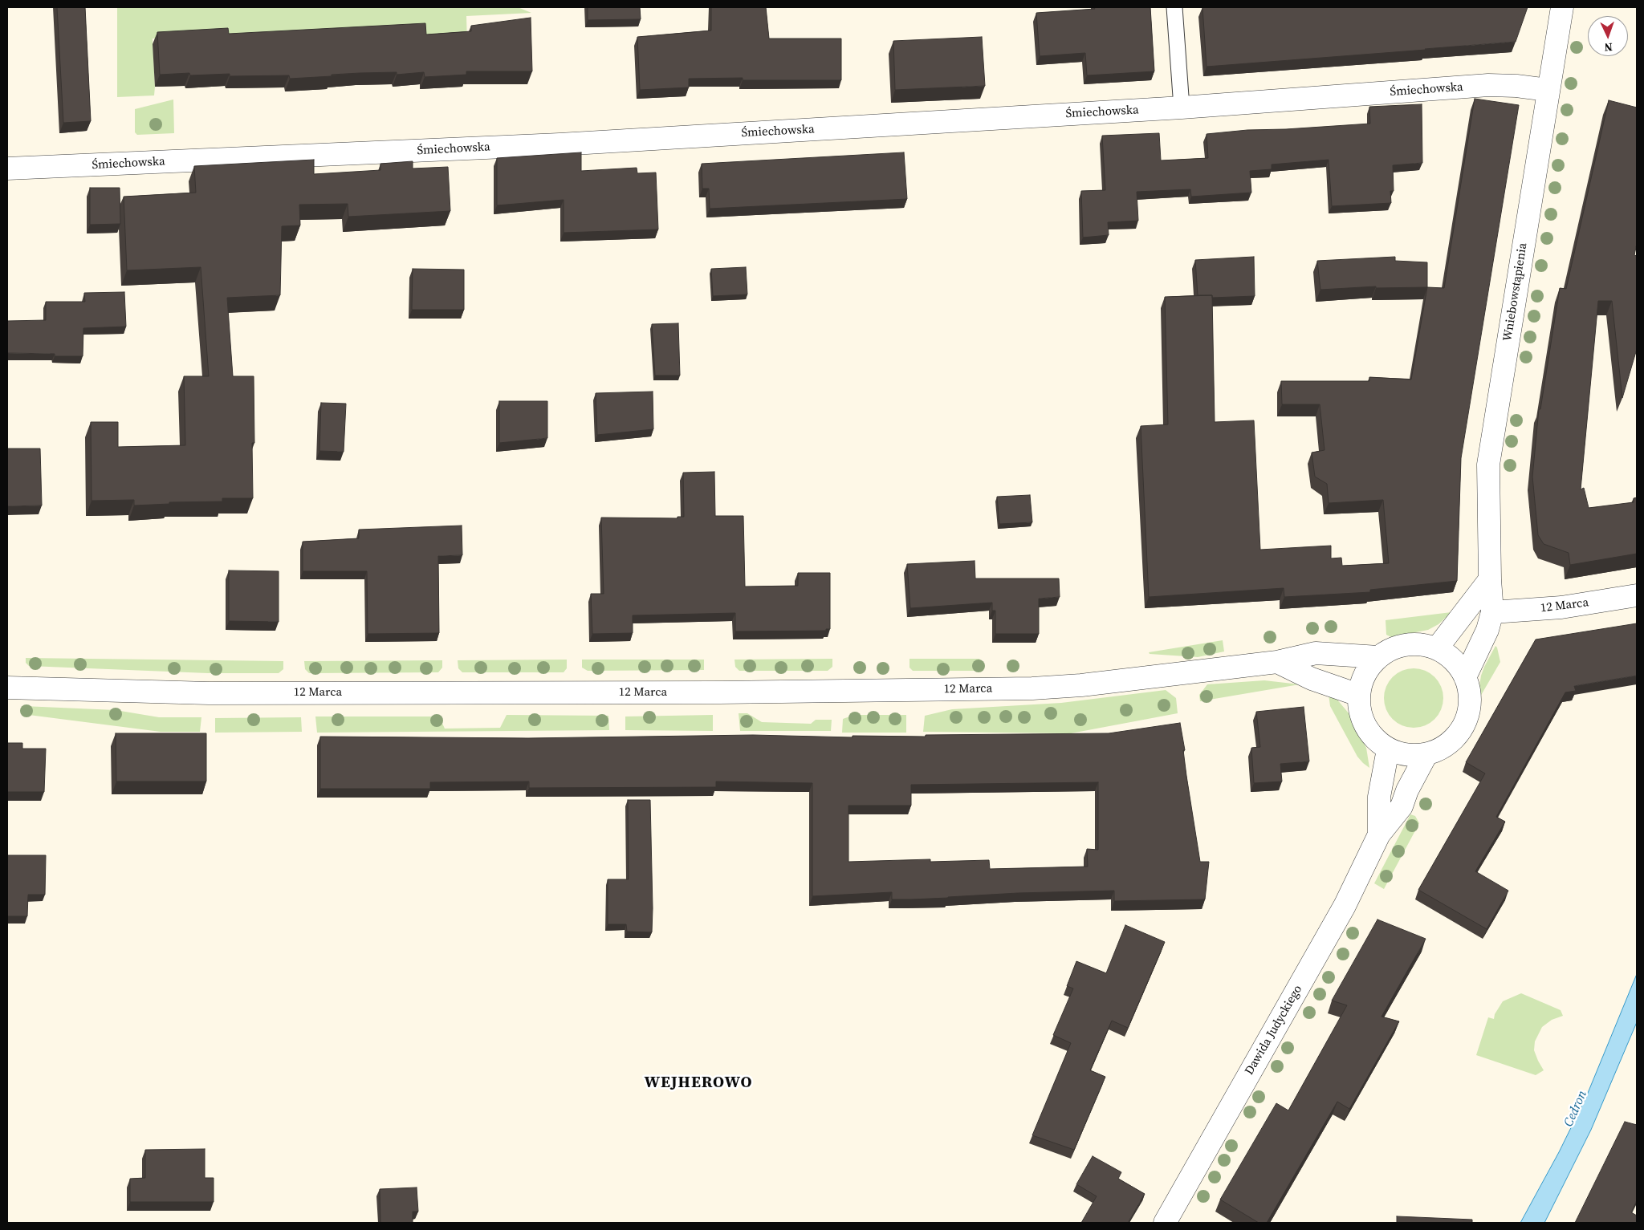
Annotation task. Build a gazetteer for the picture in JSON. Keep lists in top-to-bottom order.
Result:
{
  "streets": {
    "street": [
      "Śmiechowska",
      "Wniebowstąpienia",
      "12 Marca",
      "Dawida Judyckiego"
    ]
  },
  "crossings": [
    ["Śmiechowska", "Wniebowstąpienia"],
    ["Wniebowstąpienia", "12 Marca"],
    ["Wniebowstąpienia", "Dawida Judyckiego"],
    ["12 Marca", "Dawida Judyckiego"]
  ],
  "districts": ["WEJHEROWO"],
  "water": ["Cedron"],
  "north": "bottom"
}
